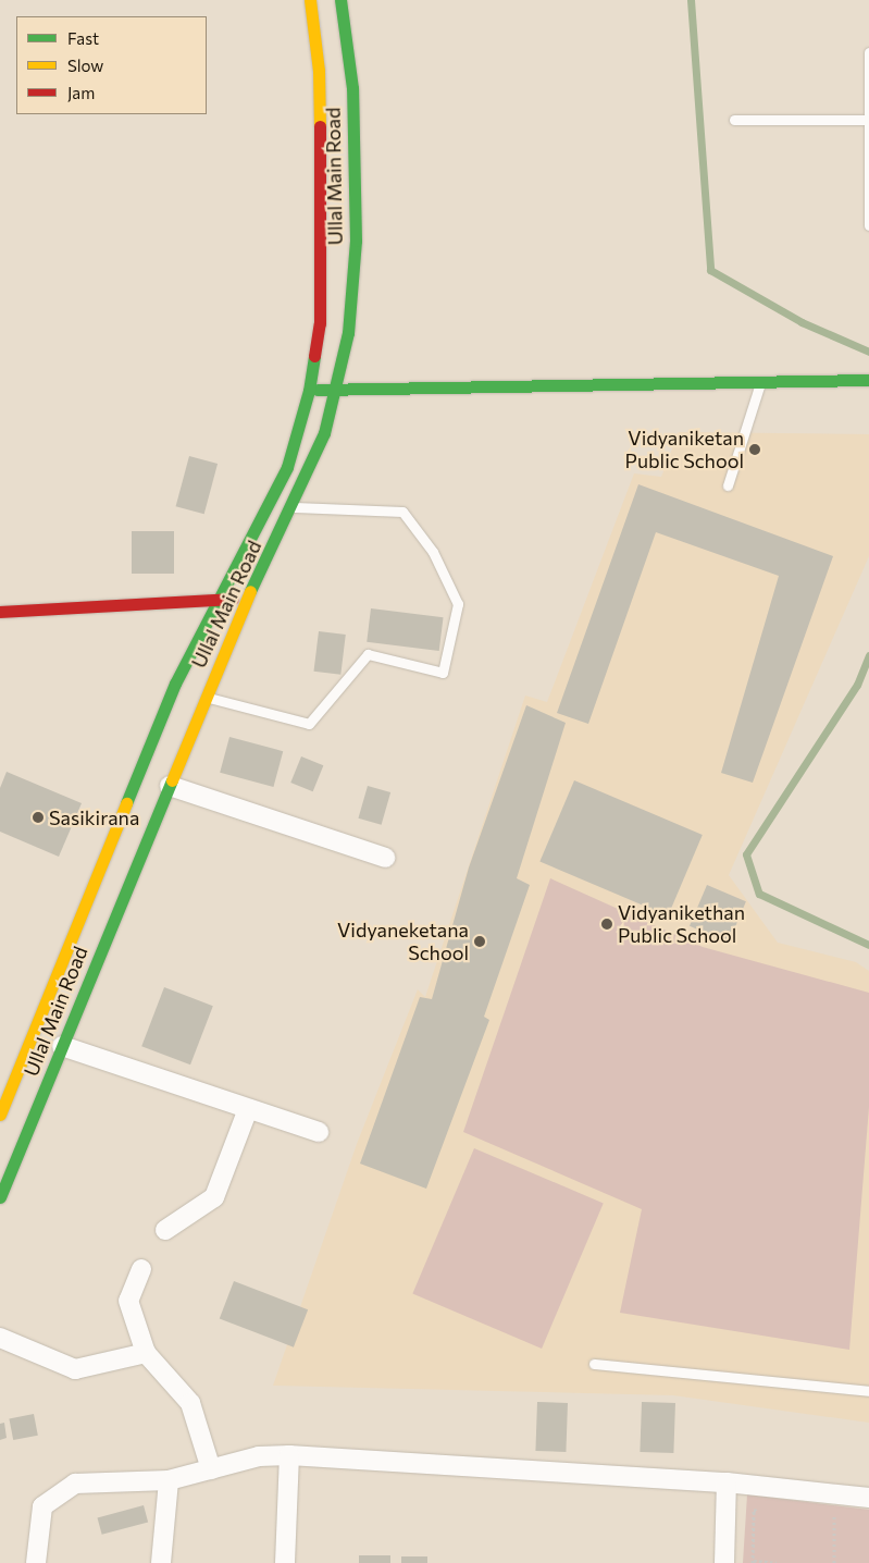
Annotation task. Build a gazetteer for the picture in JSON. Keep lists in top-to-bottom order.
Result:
{
  "streets": {
    "main road": ["Ullal Main Road"]
  },
  "places": [
    "Vidyaniketan Public School",
    "Sasikirana",
    "Vidyanikethan Public School",
    "Vidyaneketana School"
  ],
  "legend": ["Fast", "Slow", "Jam"]
}
